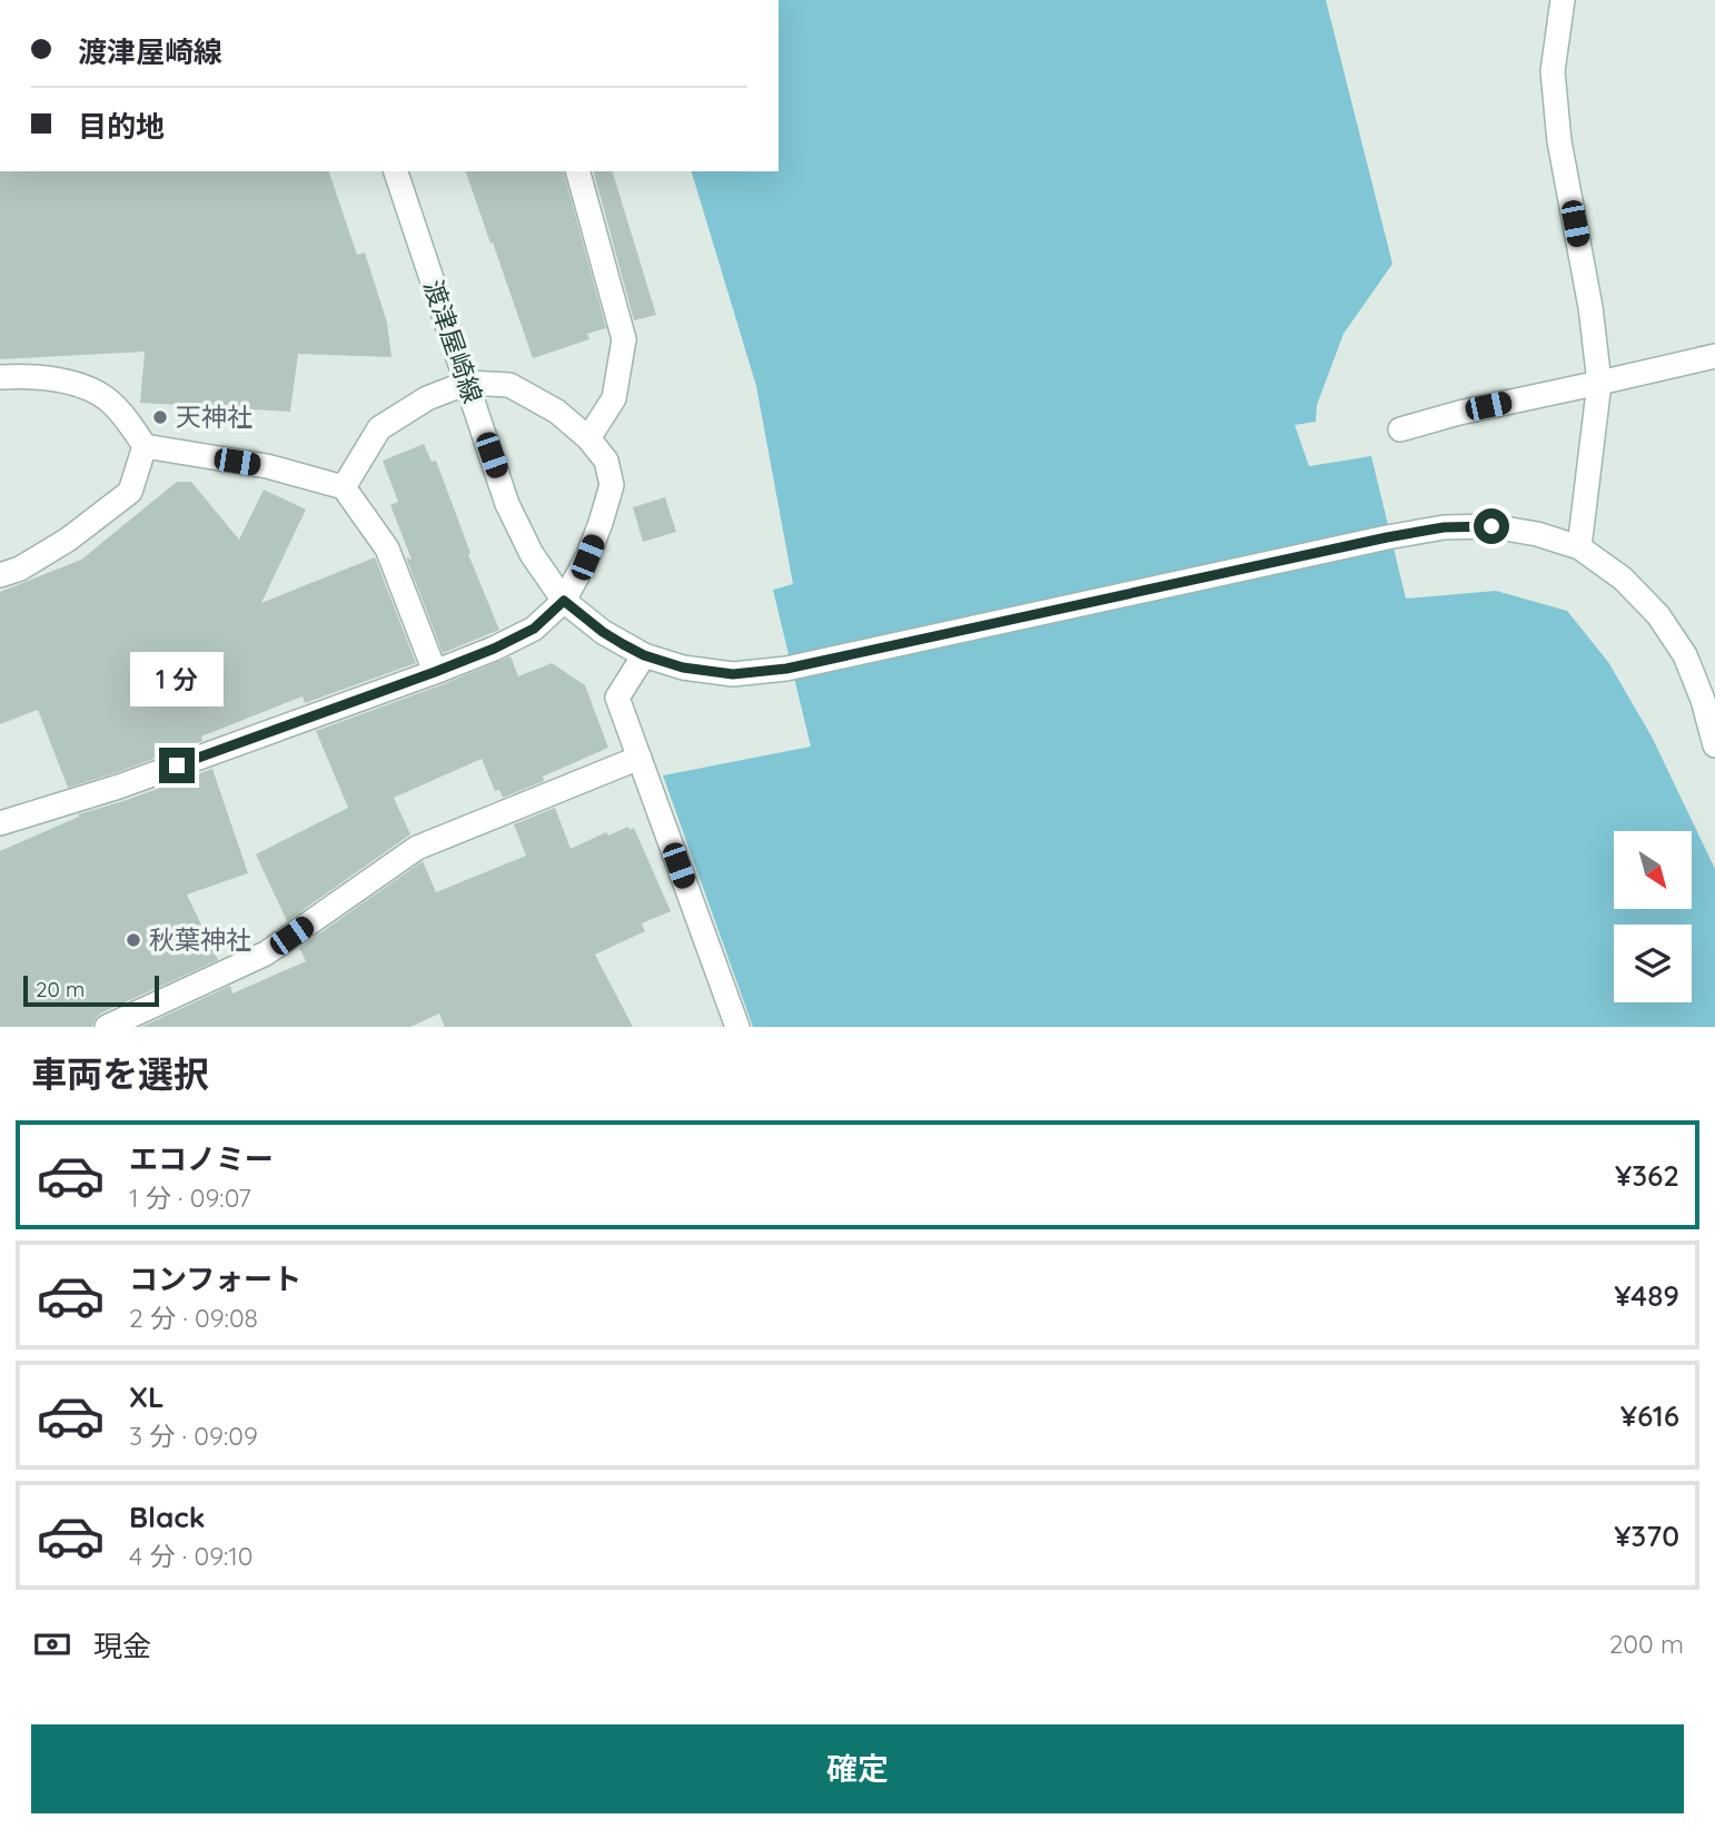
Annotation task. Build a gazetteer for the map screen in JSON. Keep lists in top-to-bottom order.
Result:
{
  "streets": {
    "street": ["渡津屋崎線"]
  },
  "places": ["天神社", "秋葉神社"],
  "scale_bar": "20 m",
  "north": "bottom right",
  "page": {
    "banner": ["渡津屋崎線", "目的地"],
    "bubble": "1 分",
    "scale": "20 m",
    "heading": "車両を選択",
    "list": [
      {
        "name": "エコノミー",
        "note": "1 分 · 09:07",
        "value": "¥362"
      },
      {
        "name": "コンフォート",
        "note": "2 分 · 09:08",
        "value": "¥489"
      },
      {
        "name": "XL",
        "note": "3 分 · 09:09",
        "value": "¥616"
      },
      {
        "name": "Black",
        "note": "4 分 · 09:10",
        "value": "¥370"
      }
    ],
    "pay": ["現金", "200 m"],
    "buttons": "確定"
  }
}
